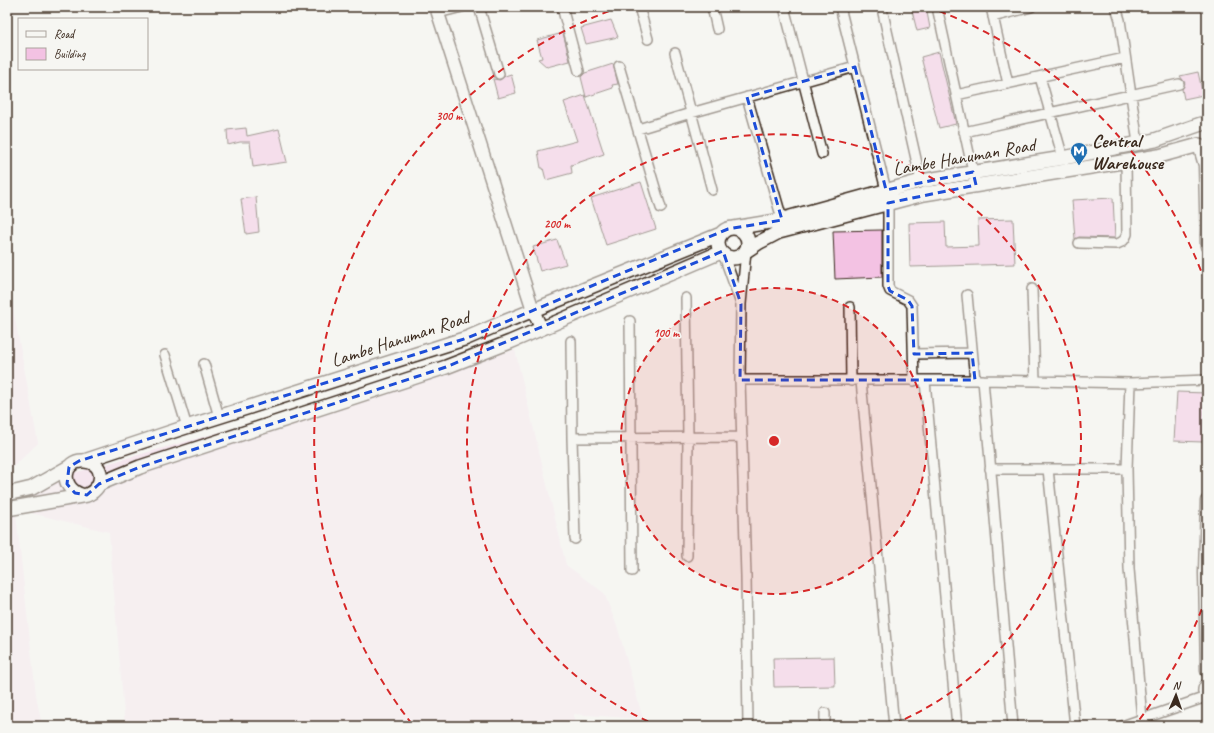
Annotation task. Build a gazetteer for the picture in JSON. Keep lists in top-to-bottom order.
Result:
{
  "streets": {
    "main road": ["Lambe Hanuman Road"]
  },
  "places": {
    "metro station": ["Central Warehouse"]
  },
  "legend": ["Road", "Building"],
  "north": "top",
  "rings": ["300 m", "200 m", "100 m"]
}
